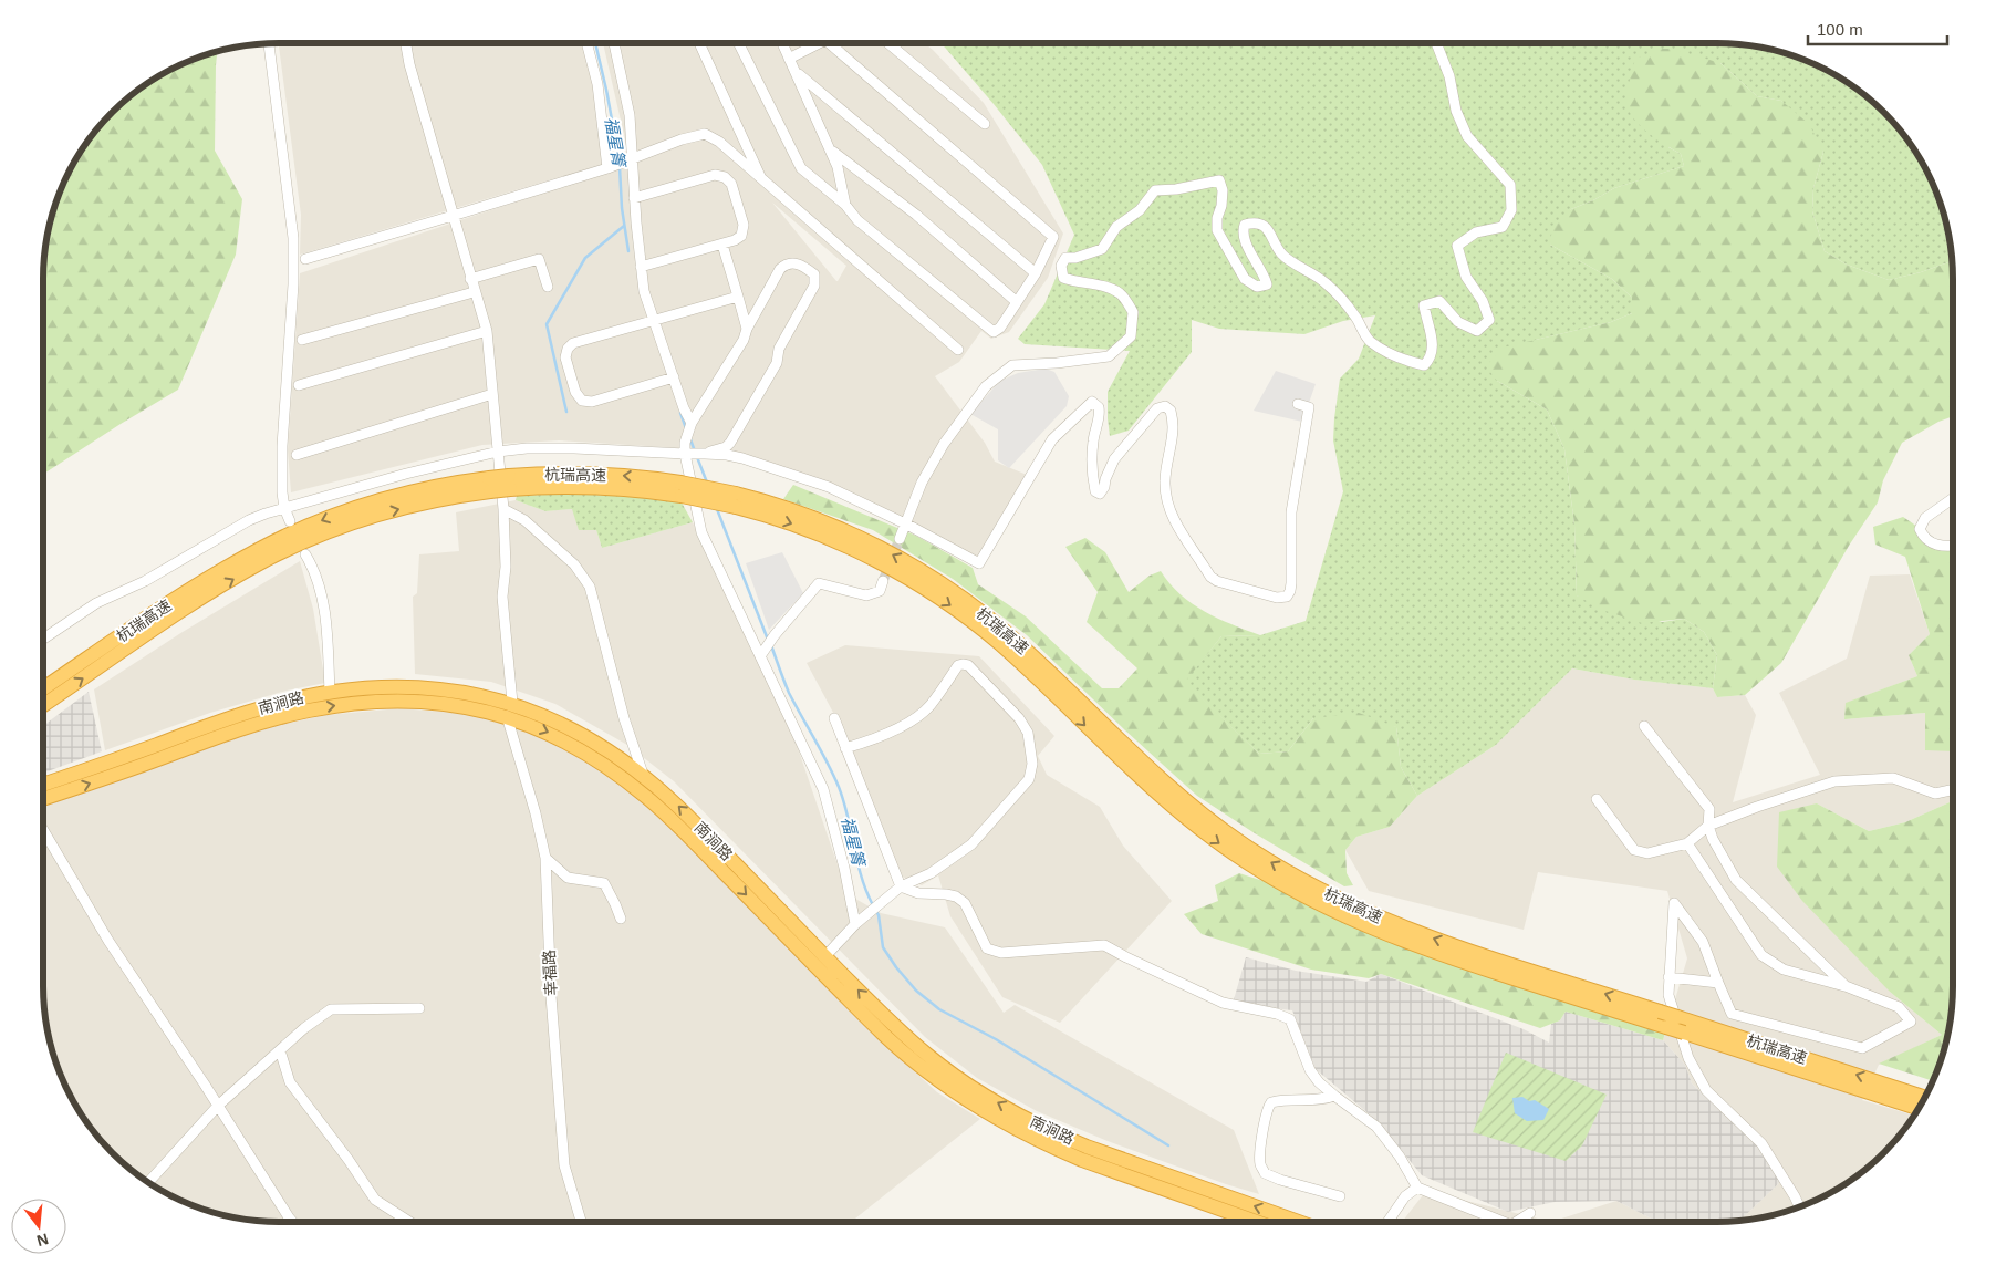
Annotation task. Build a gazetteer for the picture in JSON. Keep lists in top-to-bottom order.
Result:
{
  "streets": {
    "highway": ["杭瑞高速", "南涧路"],
    "street": ["幸福路"]
  },
  "crossings": [
    ["南涧路", "幸福路"]
  ],
  "water": ["福星箐"],
  "scale_bar": "100 m",
  "north": "bottom"
}
